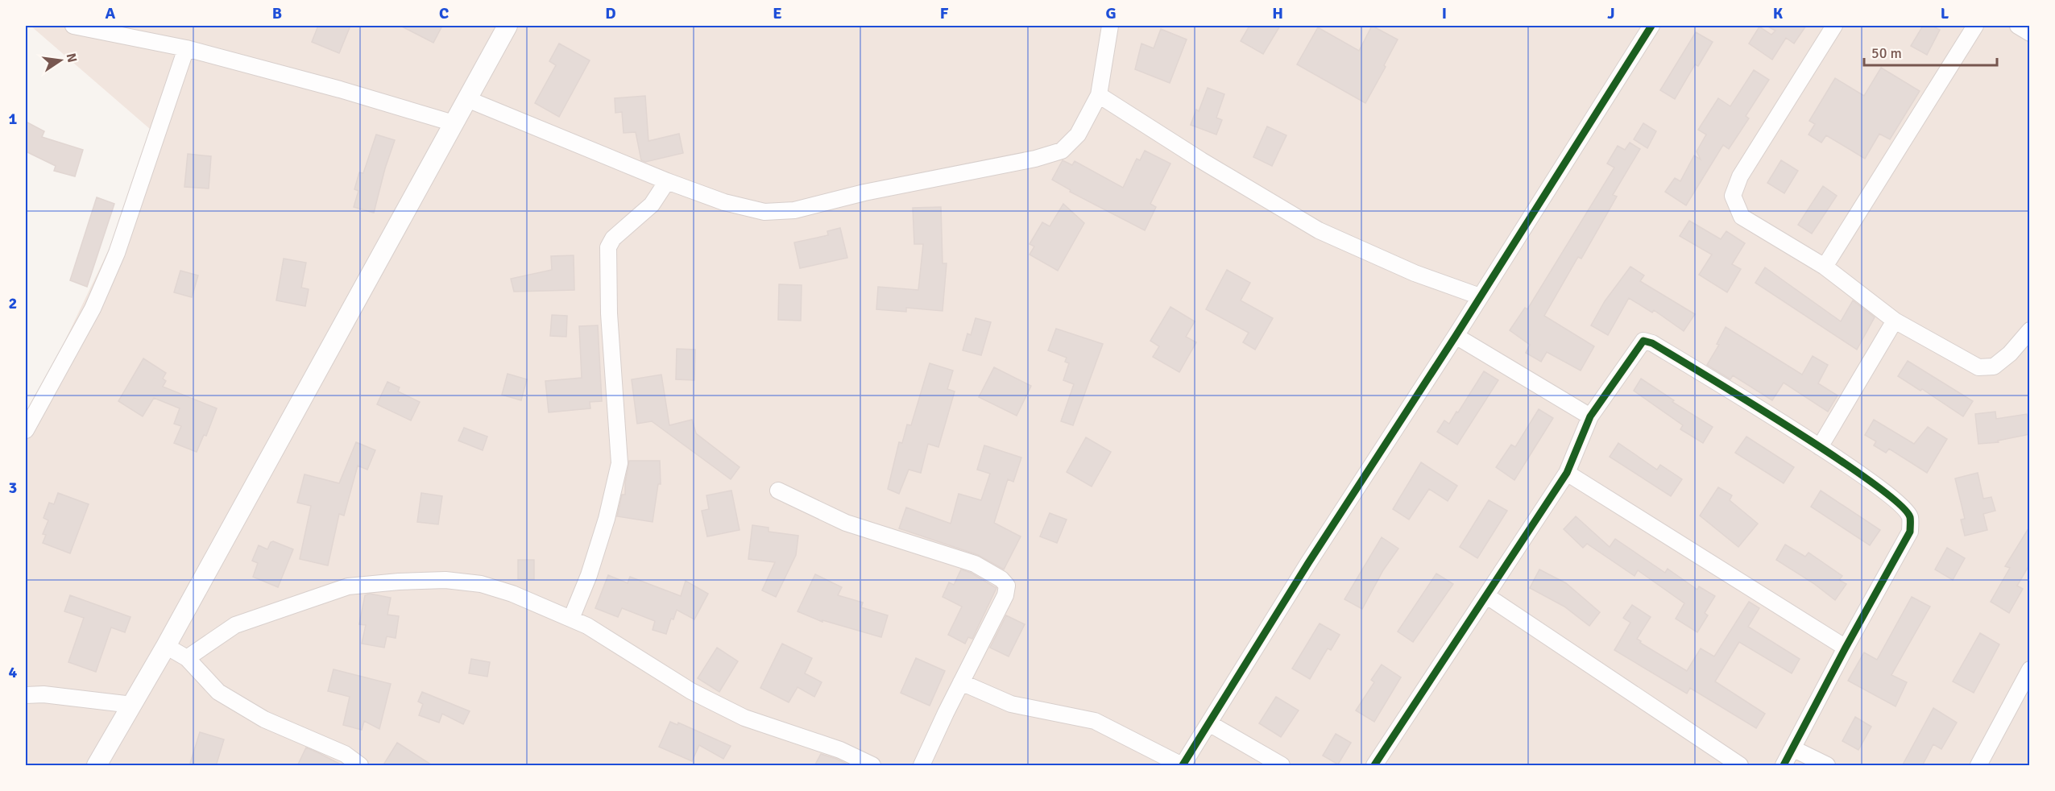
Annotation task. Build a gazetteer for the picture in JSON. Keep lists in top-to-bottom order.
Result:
{
  "scale_bar": "50 m",
  "north": "right",
  "grid": {
    "columns": [
      "A",
      "B",
      "C",
      "D",
      "E",
      "F",
      "G",
      "H",
      "I",
      "J",
      "K",
      "L"
    ],
    "rows": [
      "1",
      "2",
      "3",
      "4"
    ]
  }
}
